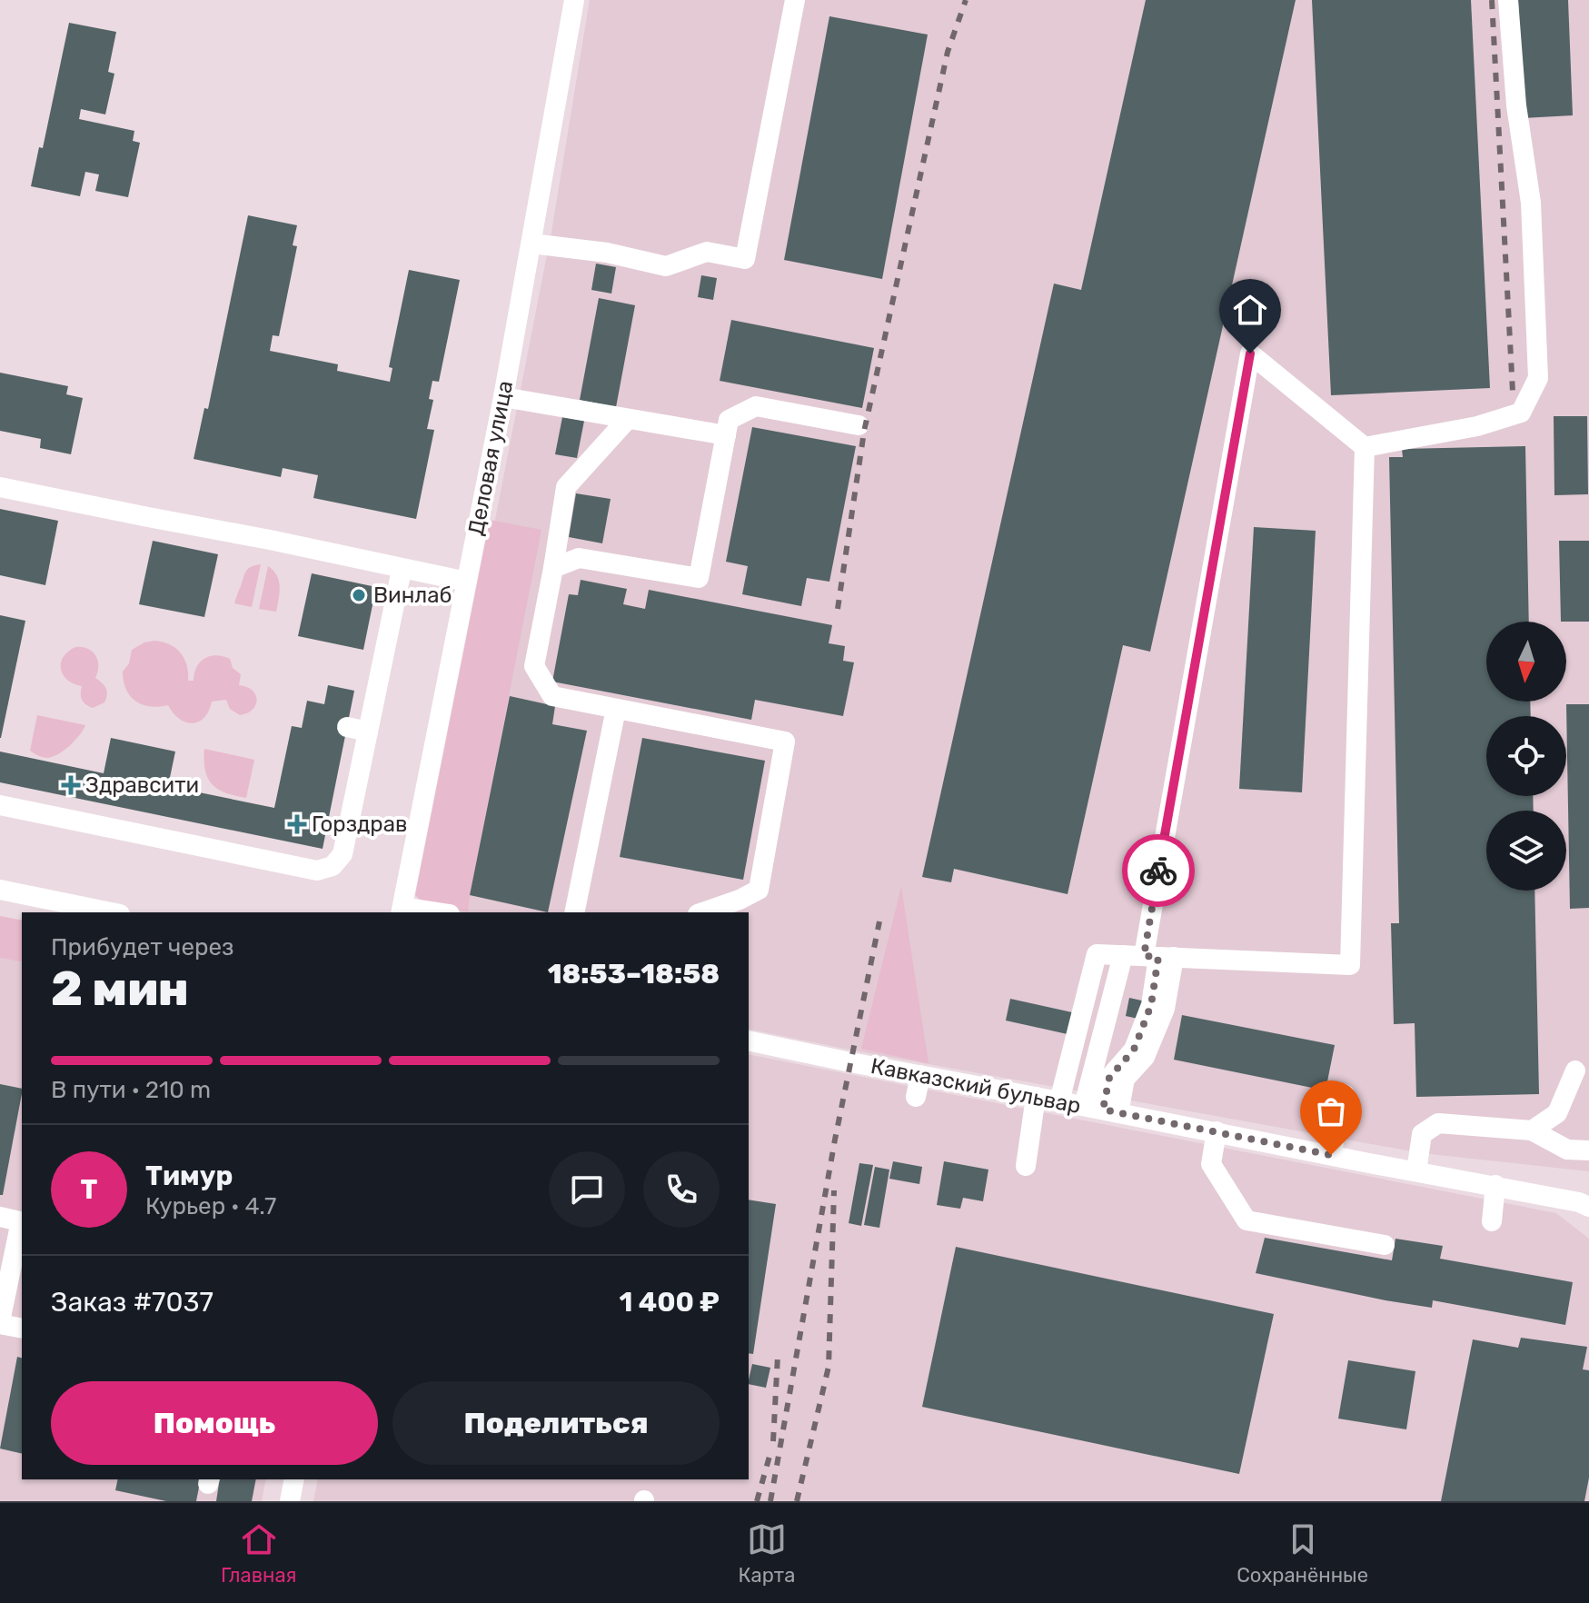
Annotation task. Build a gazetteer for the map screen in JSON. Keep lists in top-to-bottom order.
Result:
{
  "streets": {
    "street": ["Деловая улица", "Кавказский бульвар"]
  },
  "places": {
    "other": ["Винлаб"],
    "health": ["Здравсити", "Горздрав"]
  },
  "north": "bottom",
  "page": {
    "heading": ["2 мин", "Прибудет через", "18:53–18:58"],
    "panel": [
      "Тимур",
      "Курьер · 4.7",
      "Заказ #7037",
      "1 400 ₽"
    ],
    "bar": "В пути · 210 m",
    "round": "Т",
    "buttons": ["Помощь", "Поделиться"],
    "tabs": ["Главная", "Карта", "Сохранённые"]
  }
}
